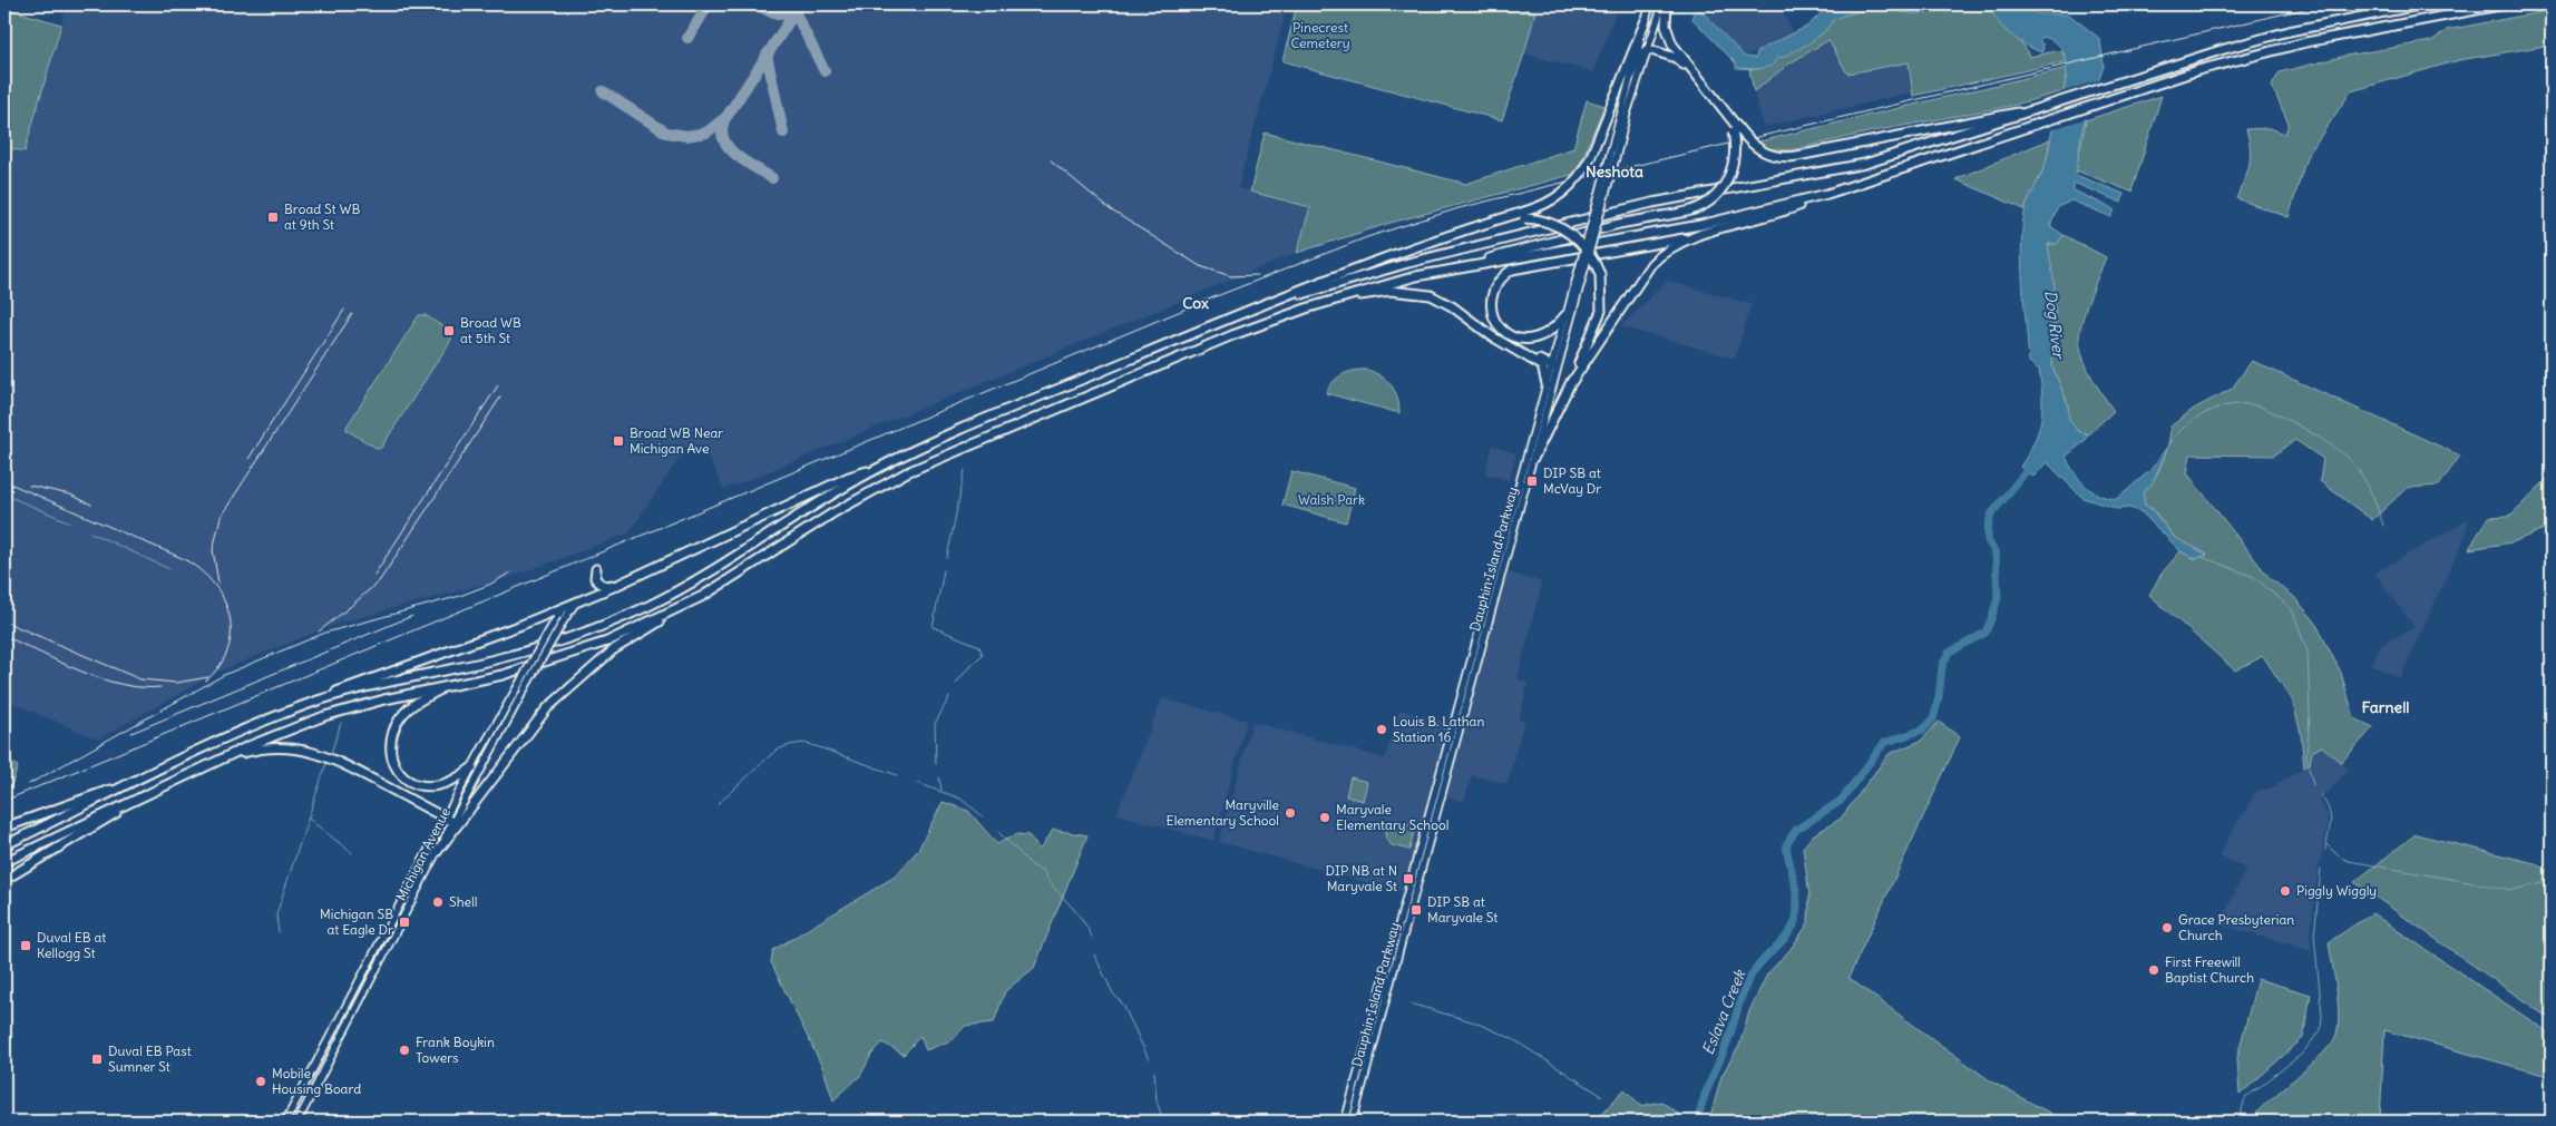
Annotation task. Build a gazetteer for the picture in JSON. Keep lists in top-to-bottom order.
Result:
{
  "streets": {
    "main road": ["Dauphin Island Parkway", "Michigan Avenue"]
  },
  "districts": ["Neshota", "Cox", "Farnell"],
  "water": ["Dog River", "Eslava Creek"],
  "parks": ["Pinecrest Cemetery", "Walsh Park"],
  "places": {
    "transit": [
      "Broad St WB at 9th St",
      "Broad WB at 5th St",
      "Broad WB Near Michigan Ave",
      "DIP SB at McVay Dr",
      "DIP NB at N Maryvale St",
      "DIP SB at Maryvale St",
      "Michigan SB at Eagle Dr",
      "Duval EB at Kellogg St",
      "Duval EB Past Sumner St"
    ],
    "other": [
      "Louis B. Lathan Station 16",
      "Maryville Elementary School",
      "Maryvale Elementary School",
      "Piggly Wiggly",
      "Shell",
      "Grace Presbyterian Church",
      "First Freewill Baptist Church",
      "Frank Boykin Towers",
      "Mobile Housing Board"
    ]
  }
}
